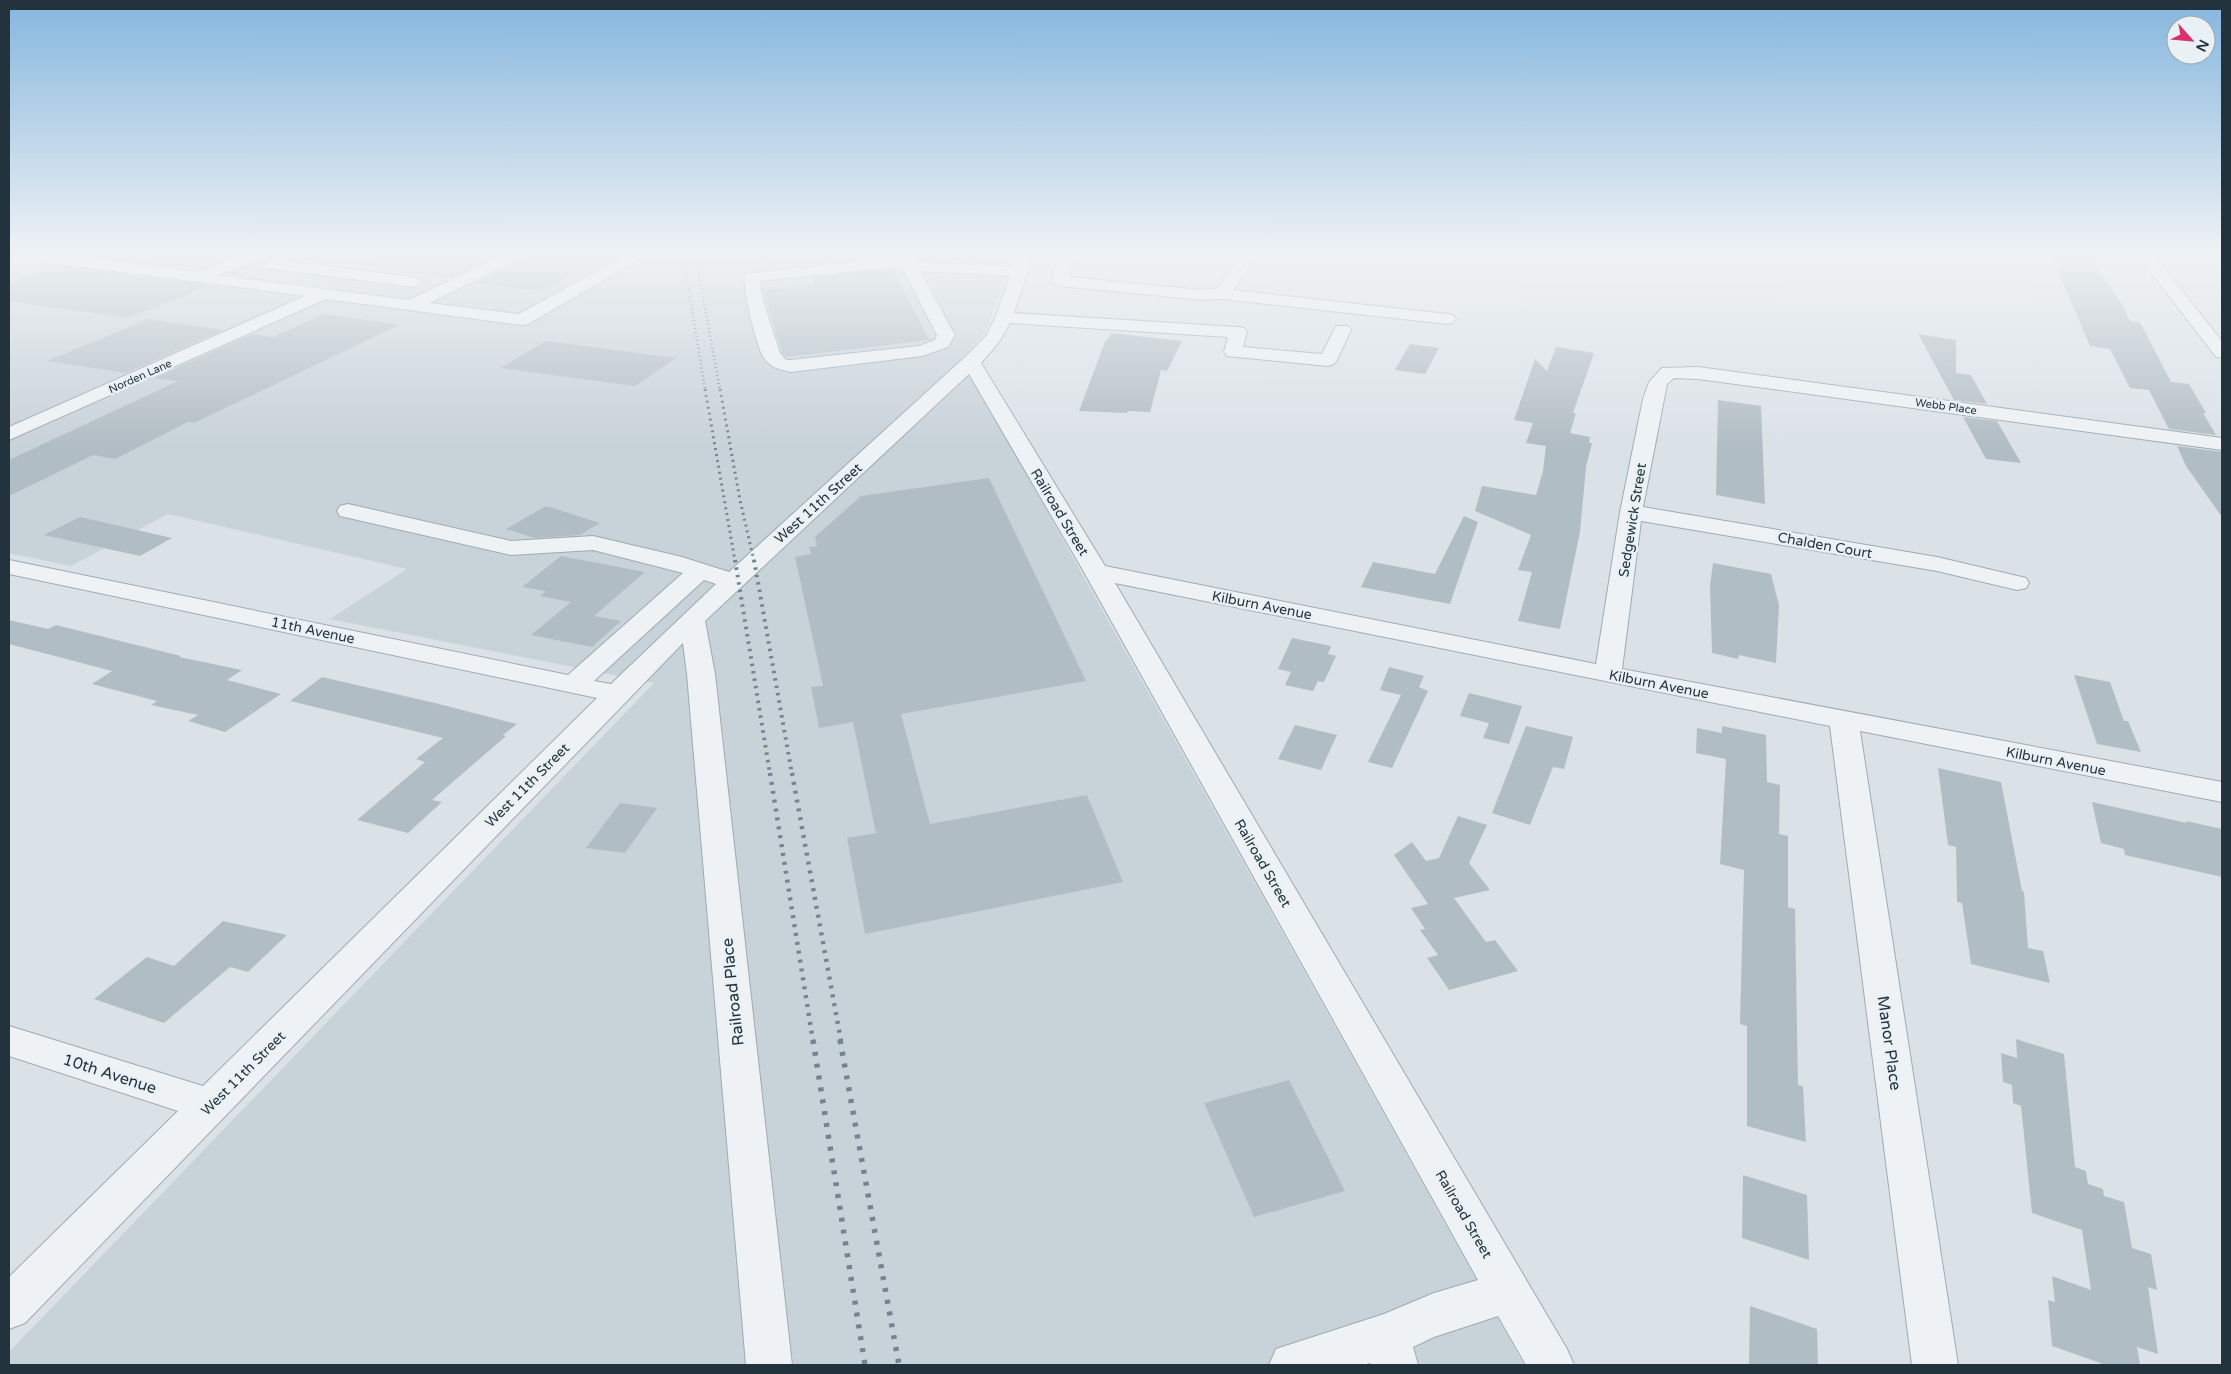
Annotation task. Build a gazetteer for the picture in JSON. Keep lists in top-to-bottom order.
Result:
{
  "streets": {
    "street": [
      "Norden Lane",
      "Webb Place",
      "West 11th Street",
      "Railroad Street",
      "Sedgewick Street",
      "Chalden Court",
      "Kilburn Avenue",
      "11th Avenue",
      "Railroad Place",
      "Manor Place",
      "10th Avenue"
    ]
  },
  "crossings": [
    ["Webb Place", "Sedgewick Street"],
    ["West 11th Street", "Railroad Street"],
    ["West 11th Street", "11th Avenue"],
    ["West 11th Street", "Railroad Place"],
    ["West 11th Street", "10th Avenue"],
    ["Railroad Street", "Kilburn Avenue"],
    ["Sedgewick Street", "Chalden Court"],
    ["Sedgewick Street", "Kilburn Avenue"],
    ["Kilburn Avenue", "Manor Place"]
  ],
  "north": "bottom right"
}
